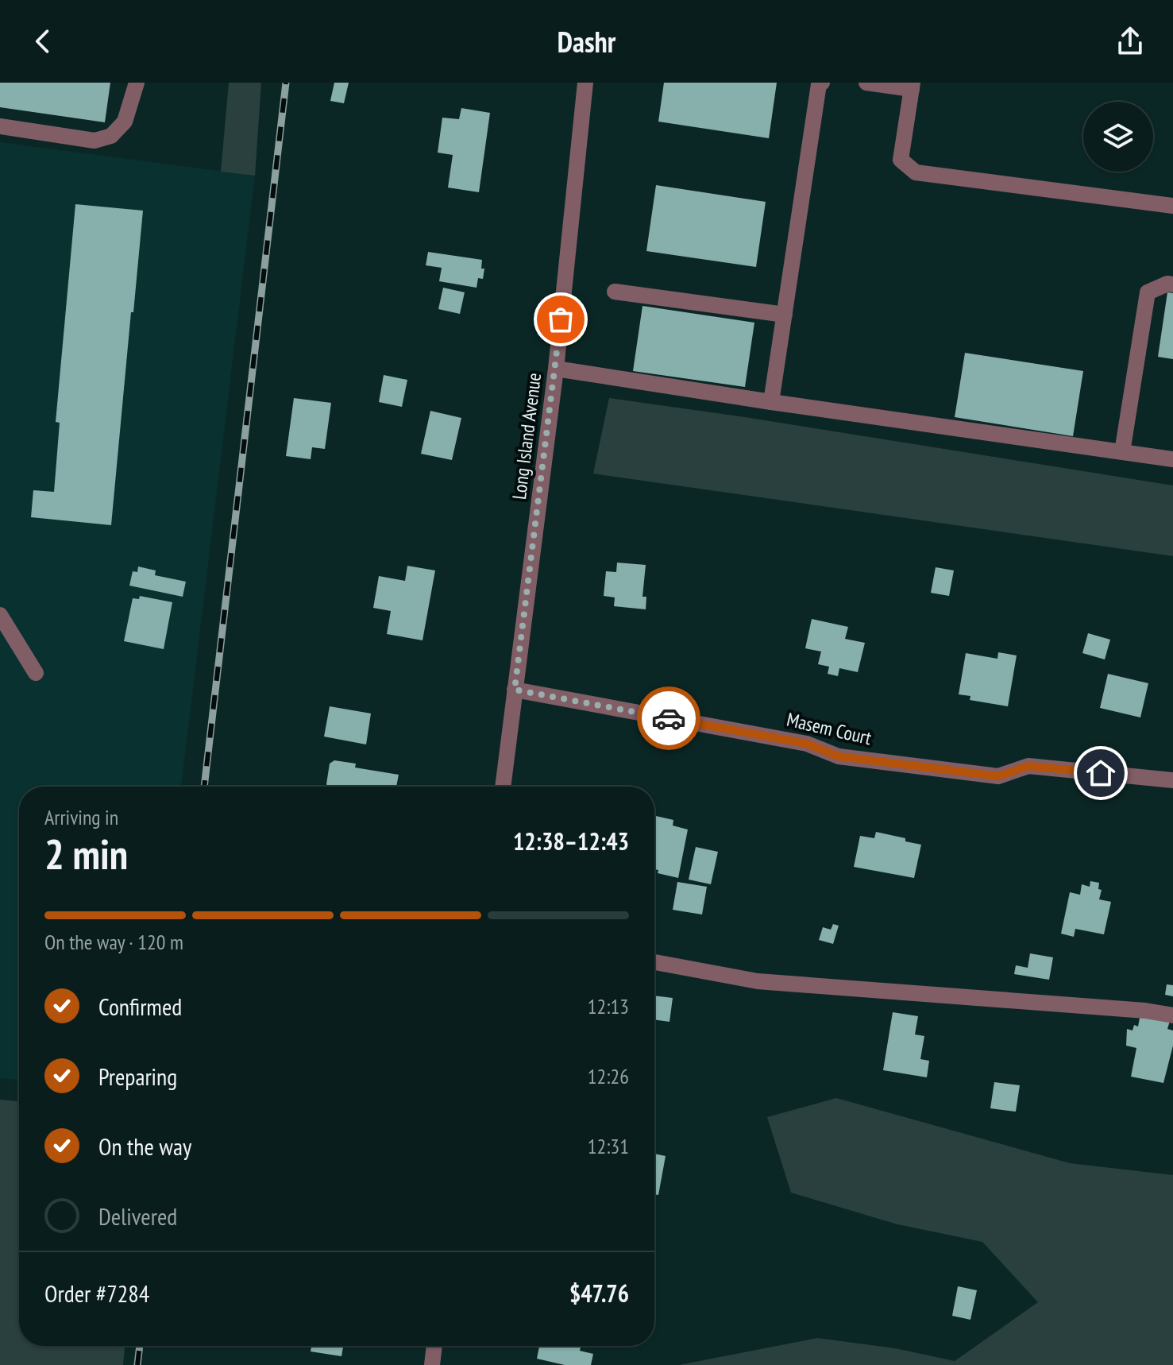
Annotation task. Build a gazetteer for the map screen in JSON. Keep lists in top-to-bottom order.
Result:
{
  "streets": {
    "street": ["Long Island Avenue", "Masem Court"]
  },
  "crossings": [
    ["Long Island Avenue", "Masem Court"]
  ],
  "page": {
    "header": "Dashr",
    "heading": ["2 min", "Arriving in", "12:38–12:43"],
    "panel": ["Order #7284", "$47.76"],
    "bar": "On the way · 120 m",
    "list": [
      ["Confirmed", "12:13"],
      ["Preparing", "12:26"],
      ["On the way", "12:31"],
      "Delivered"
    ]
  }
}
